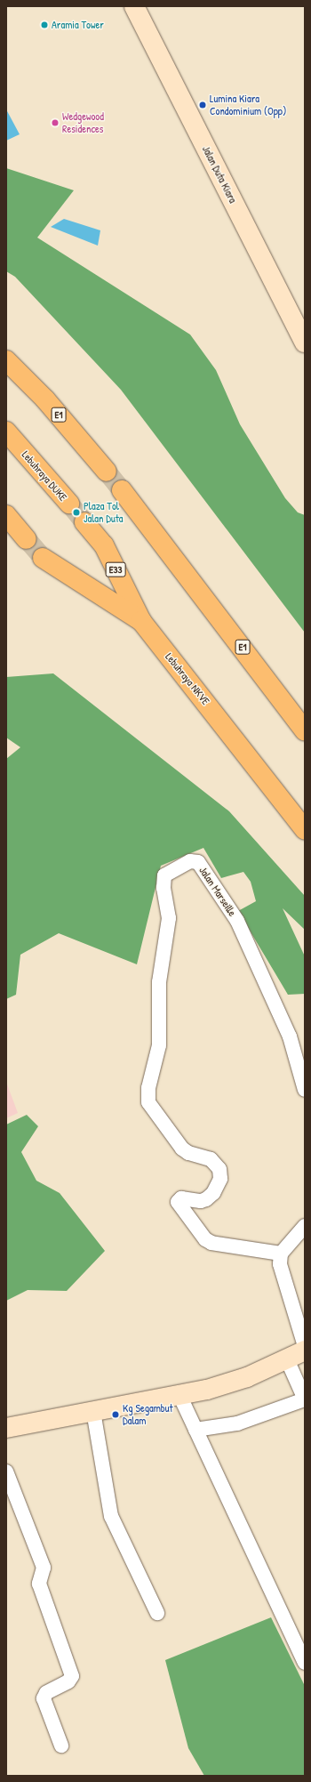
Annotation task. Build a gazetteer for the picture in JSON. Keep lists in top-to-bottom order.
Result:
{
  "streets": {
    "highway": [
      "E1",
      "Lebuhraya DUKE",
      "E33",
      "Lebuhraya NKVE"
    ],
    "main road": ["Jalan Duta Kiara"],
    "street": ["Jalan Marseille"]
  },
  "crossings": [
    ["E33", "Lebuhraya NKVE"]
  ],
  "places": [
    "Aramia Tower",
    "Lumina Kiara Condominium (Opp)",
    "Wedgewood Residences",
    "Plaza Tol Jalan Duta",
    "Kg Segambut Dalam"
  ]
}
